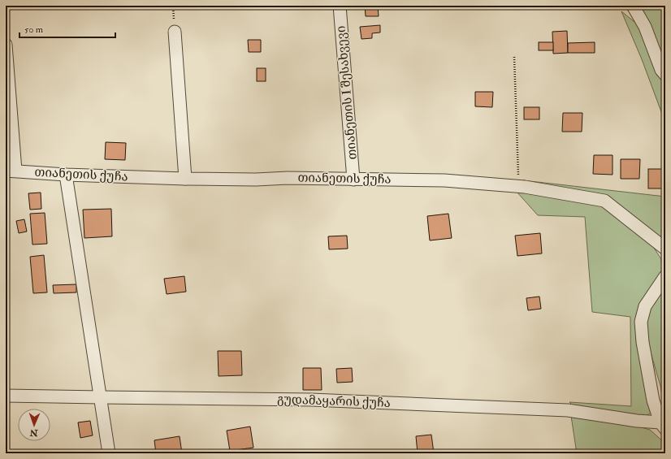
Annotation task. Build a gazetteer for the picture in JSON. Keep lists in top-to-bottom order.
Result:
{
  "streets": {
    "street": ["თიანეთის I შესახვევი", "თიანეთის ქუჩა", "გუდამაყარის ქუჩა"]
  },
  "crossings": [
    ["თიანეთის I შესახვევი", "თიანეთის ქუჩა"]
  ],
  "scale_bar": "50 m",
  "north": "bottom"
}
